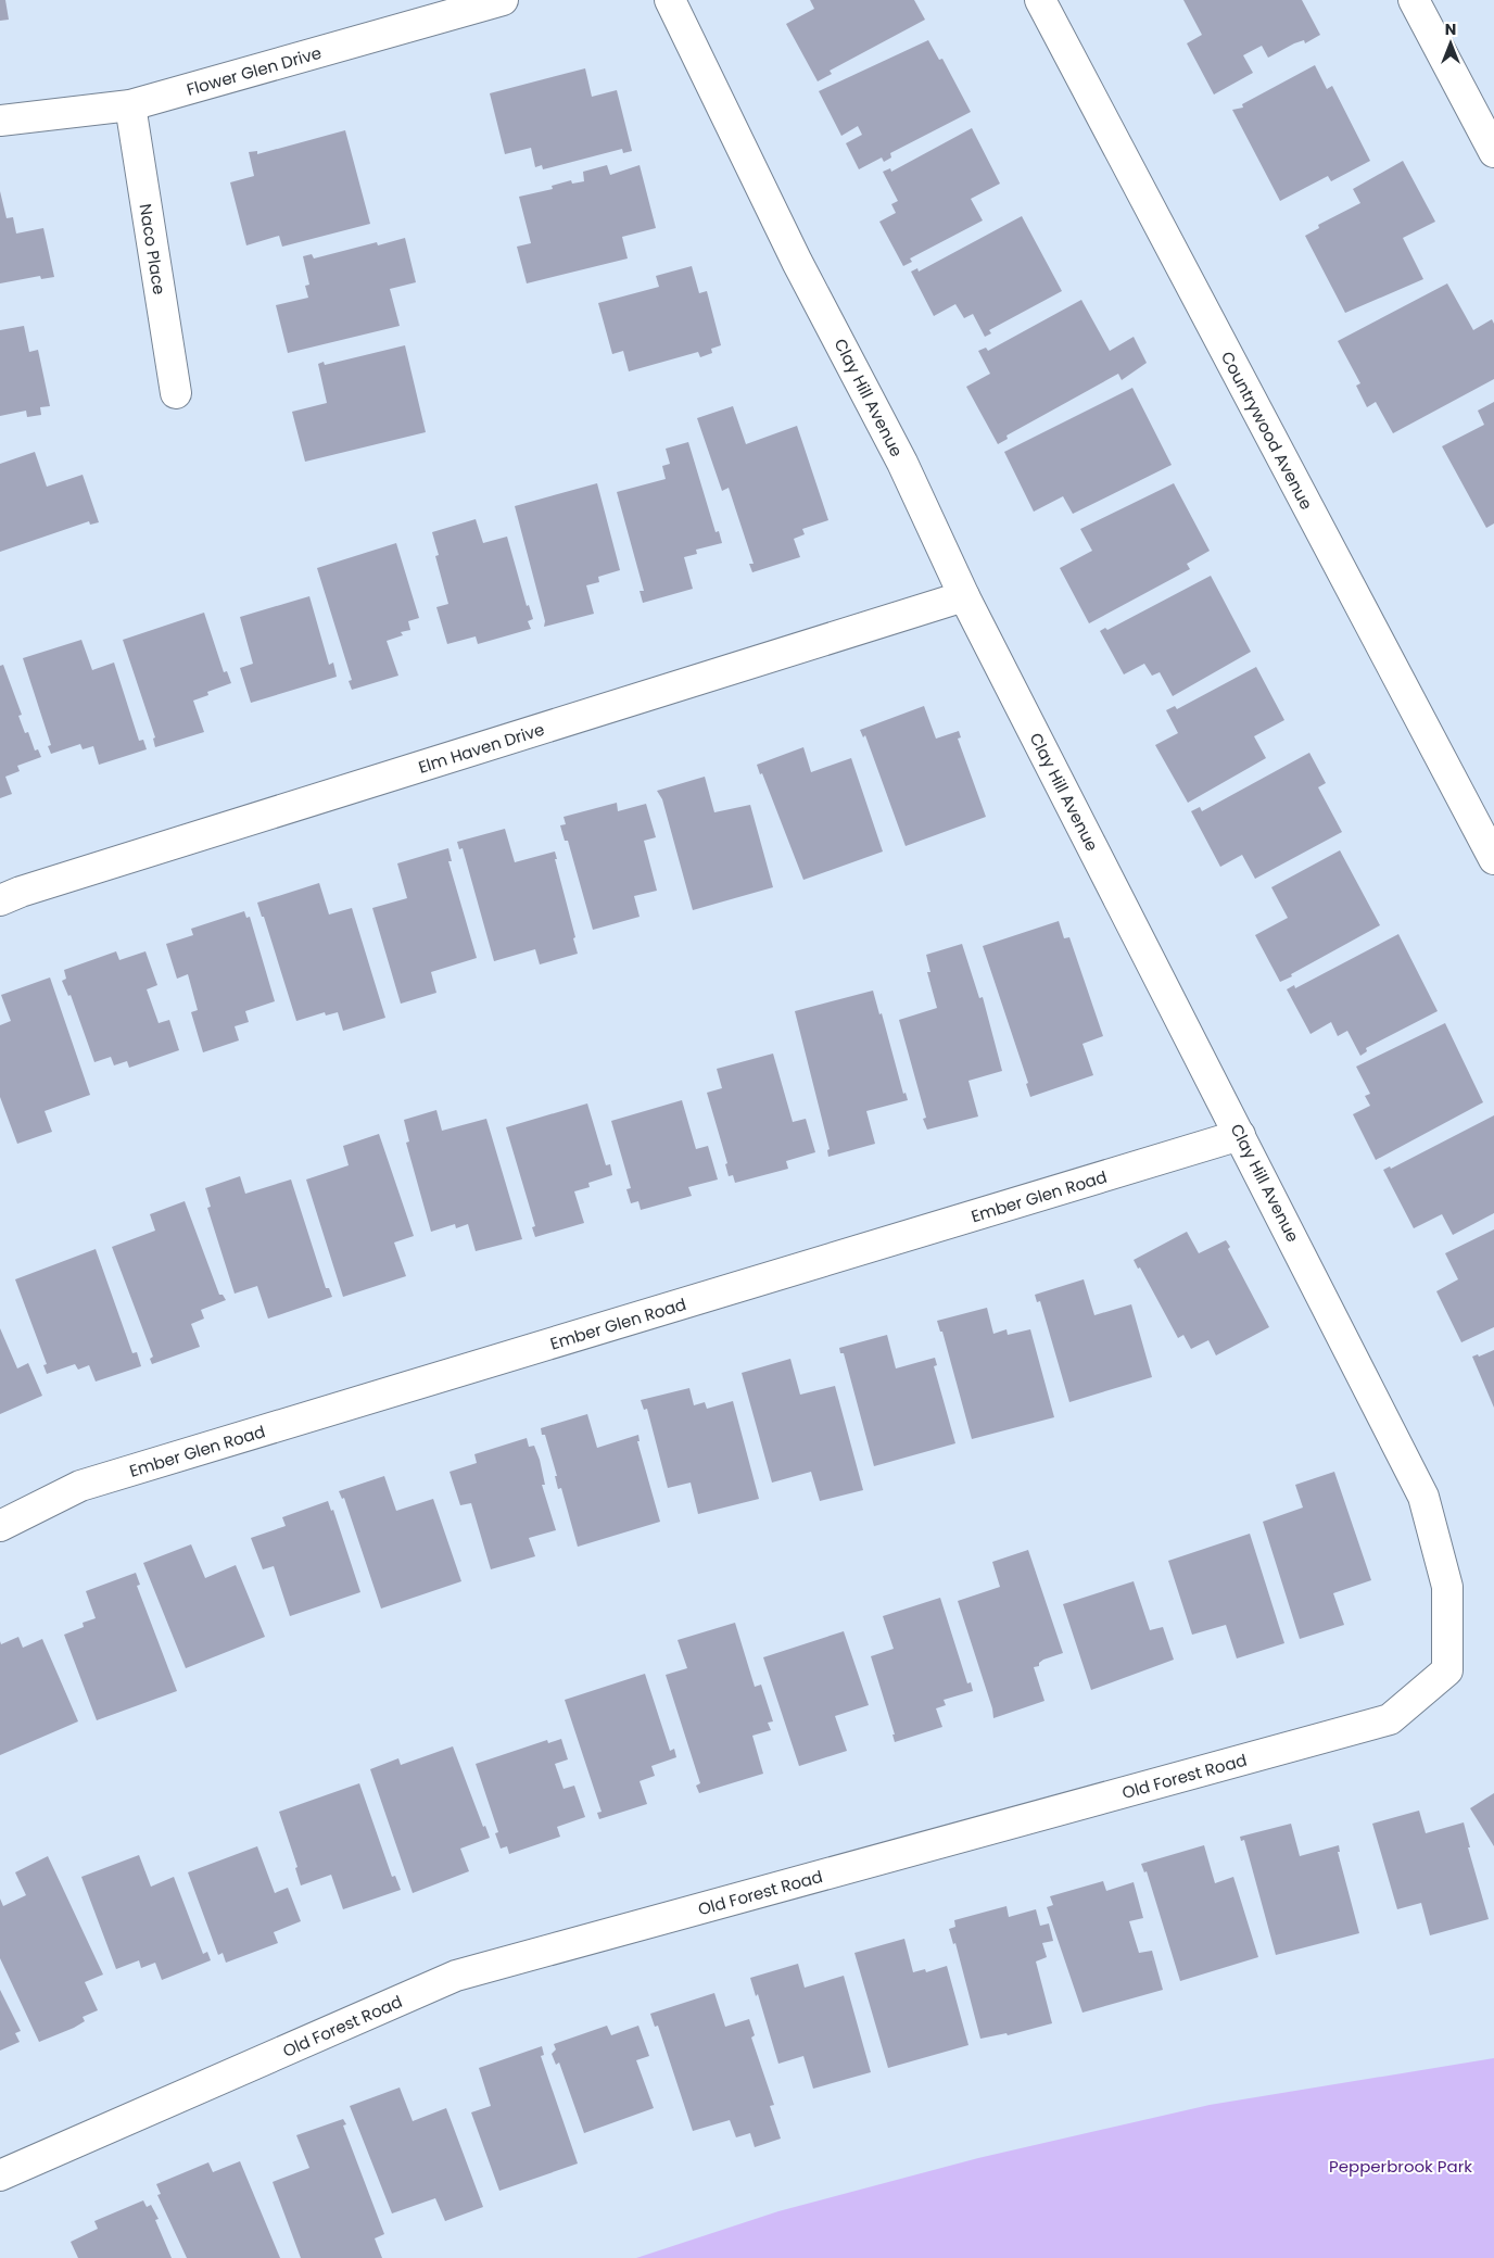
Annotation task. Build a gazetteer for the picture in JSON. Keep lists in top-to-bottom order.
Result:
{
  "streets": {
    "street": [
      "Flower Glen Drive",
      "Naco Place",
      "Clay Hill Avenue",
      "Countrywood Avenue",
      "Elm Haven Drive",
      "Ember Glen Road",
      "Old Forest Road"
    ]
  },
  "crossings": [
    ["Flower Glen Drive", "Naco Place"],
    ["Clay Hill Avenue", "Elm Haven Drive"],
    ["Clay Hill Avenue", "Ember Glen Road"],
    ["Clay Hill Avenue", "Old Forest Road"]
  ],
  "parks": ["Pepperbrook Park"],
  "north": "top"
}
